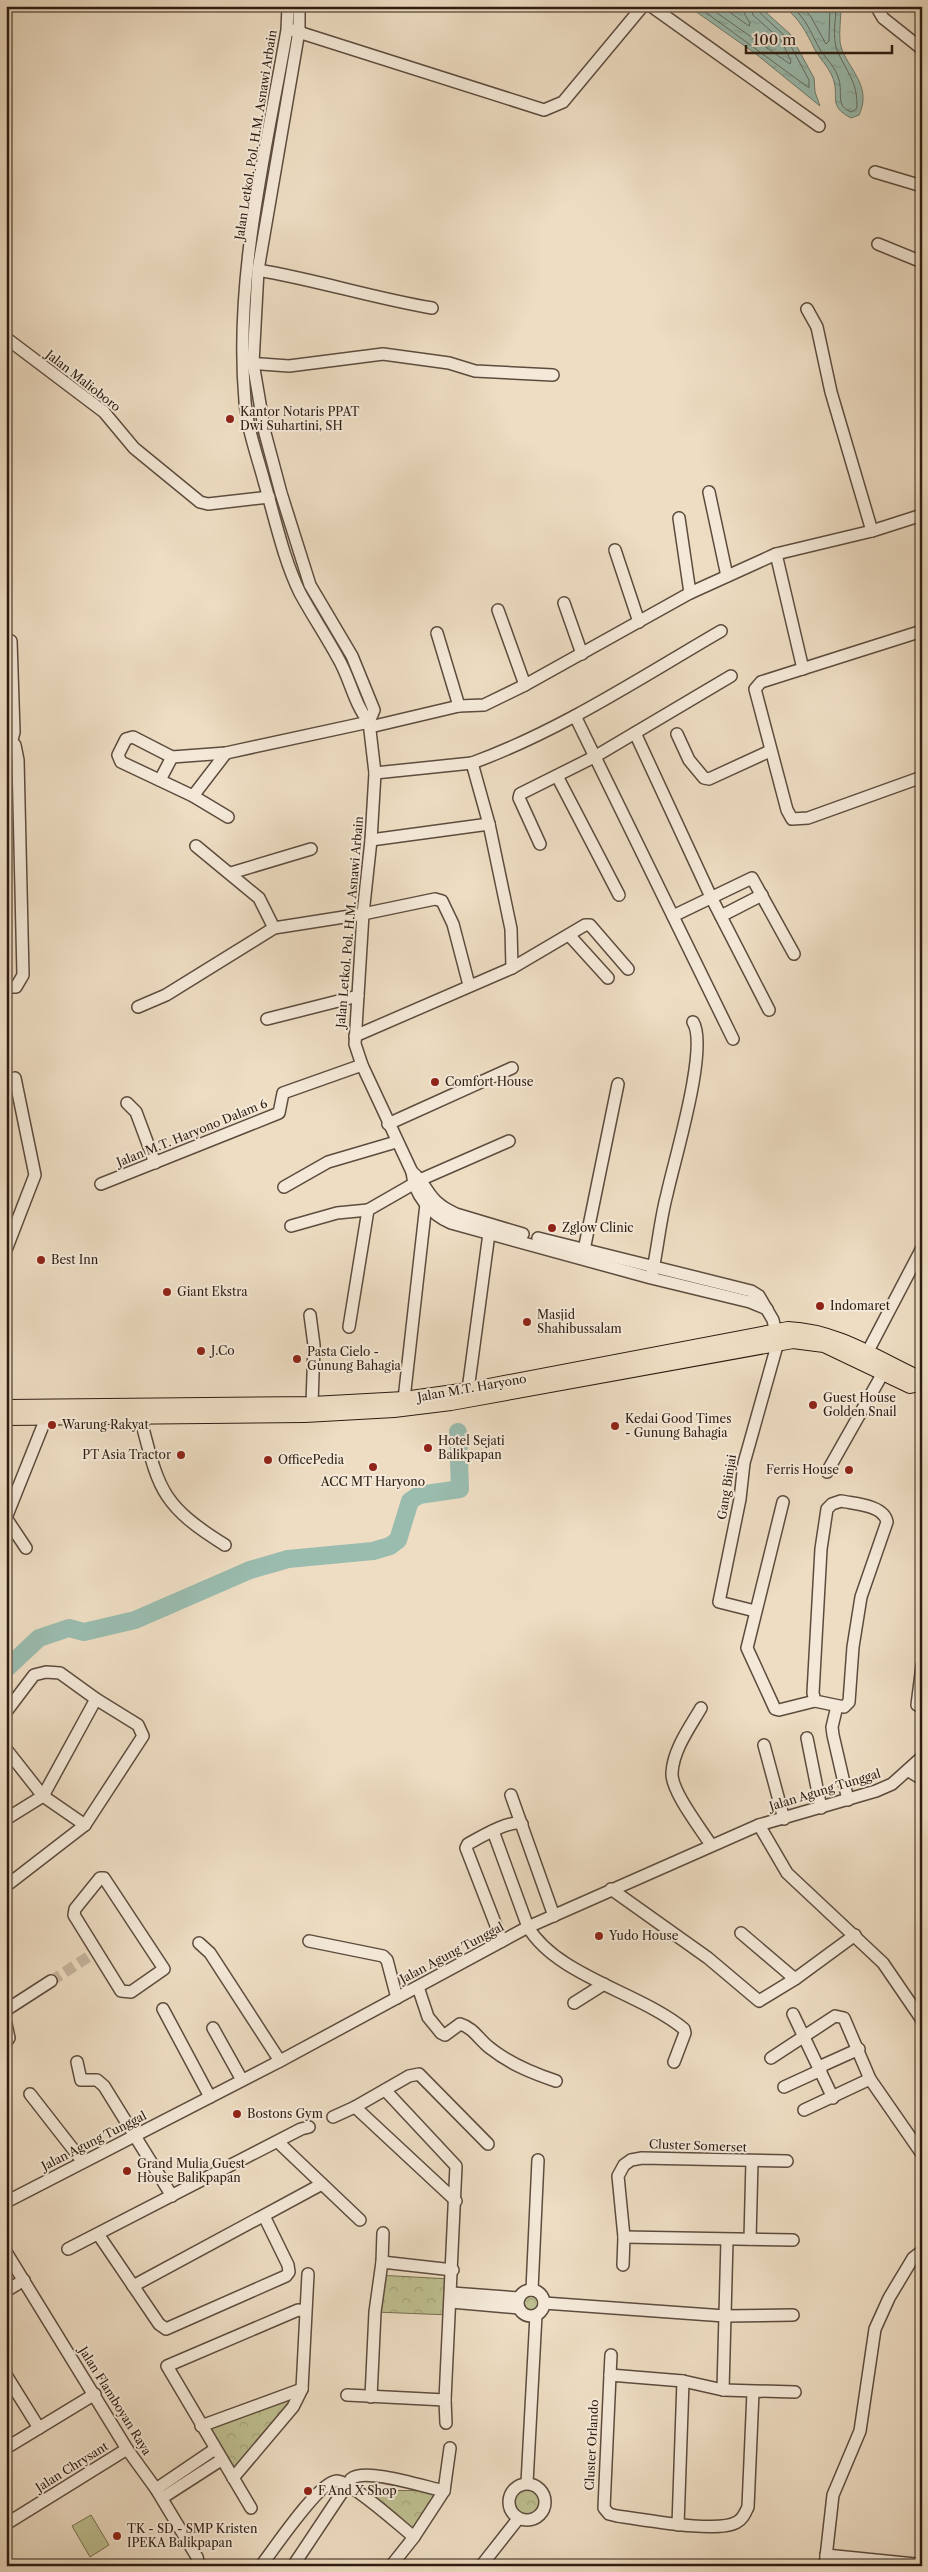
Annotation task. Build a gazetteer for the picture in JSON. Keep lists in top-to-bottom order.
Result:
{
  "streets": {
    "main road": ["Jalan M.T. Haryono"],
    "street": [
      "Jalan Letkol. Pol. H.M. Asnawi Arbain",
      "Jalan Malioboro",
      "Jalan M.T. Haryono Dalam 6",
      "Gang Binjai",
      "Jalan Agung Tunggal",
      "Cluster Somerset",
      "Jalan Flamboyan Raya",
      "Cluster Orlando",
      "Jalan Chrysant"
    ]
  },
  "crossings": [
    ["Jalan Letkol. Pol. H.M. Asnawi Arbain", "Jalan Malioboro"],
    ["Jalan Letkol. Pol. H.M. Asnawi Arbain", "Jalan M.T. Haryono Dalam 6"],
    ["Jalan Letkol. Pol. H.M. Asnawi Arbain", "Jalan M.T. Haryono"],
    ["Jalan Letkol. Pol. H.M. Asnawi Arbain", "Gang Binjai"],
    ["Jalan M.T. Haryono", "Gang Binjai"],
    ["Jalan Flamboyan Raya", "Jalan Chrysant"]
  ],
  "places": [
    "Kantor Notaris PPAT Dwi Suhartini, SH",
    "Comfort House",
    "Zglow Clinic",
    "Best Inn",
    "Giant Ekstra",
    "Indomaret",
    "Masjid Shahibussalam",
    "J.Co",
    "Pasta Cielo - Gunung Bahagia",
    "Guest House Golden Snail",
    "Warung Rakyat",
    "Kedai Good Times - Gunung Bahagia",
    "Hotel Sejati Balikpapan",
    "PT Asia Tractor",
    "OfficePedia",
    "ACC MT Haryono",
    "Ferris House",
    "Yudo House",
    "Bostons Gym",
    "Grand Mulia Guest House Balikpapan",
    "F And X Shop",
    "TK - SD - SMP Kristen IPEKA Balikpapan"
  ],
  "scale_bar": "100 m"
}
